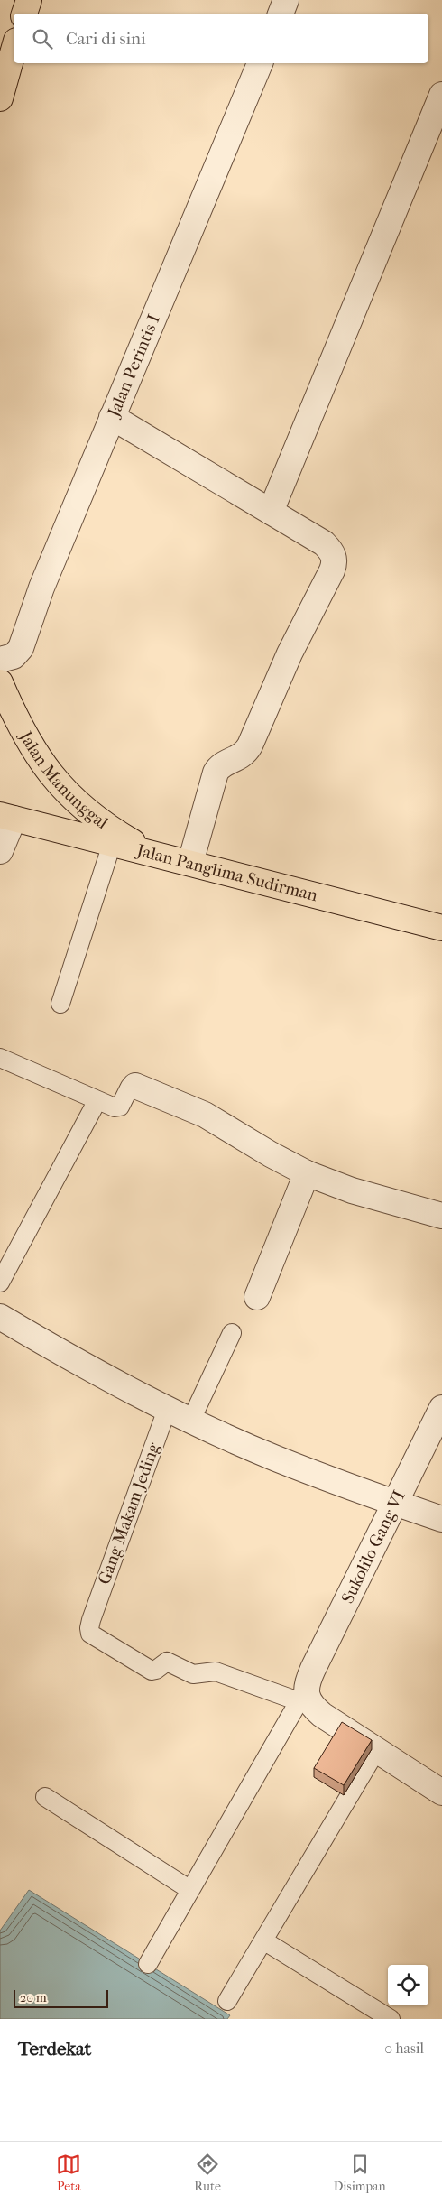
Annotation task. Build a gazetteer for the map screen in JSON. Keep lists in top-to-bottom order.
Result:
{
  "streets": {
    "highway": ["Jalan Manunggal", "Jalan Panglima Sudirman"],
    "street": ["Jalan Perintis I", "Sukolilo Gang VI"],
    "lane": ["Gang Makam Jeding"]
  },
  "crossings": [
    ["Jalan Manunggal", "Jalan Panglima Sudirman"],
    ["Gang Makam Jeding", "Sukolilo Gang VI"]
  ],
  "scale_bar": "20 m",
  "page": {
    "search": "Cari di sini",
    "scale": "20 m",
    "heading": ["Terdekat", "0 hasil"],
    "nav": ["Peta", "Rute", "Disimpan"]
  }
}
